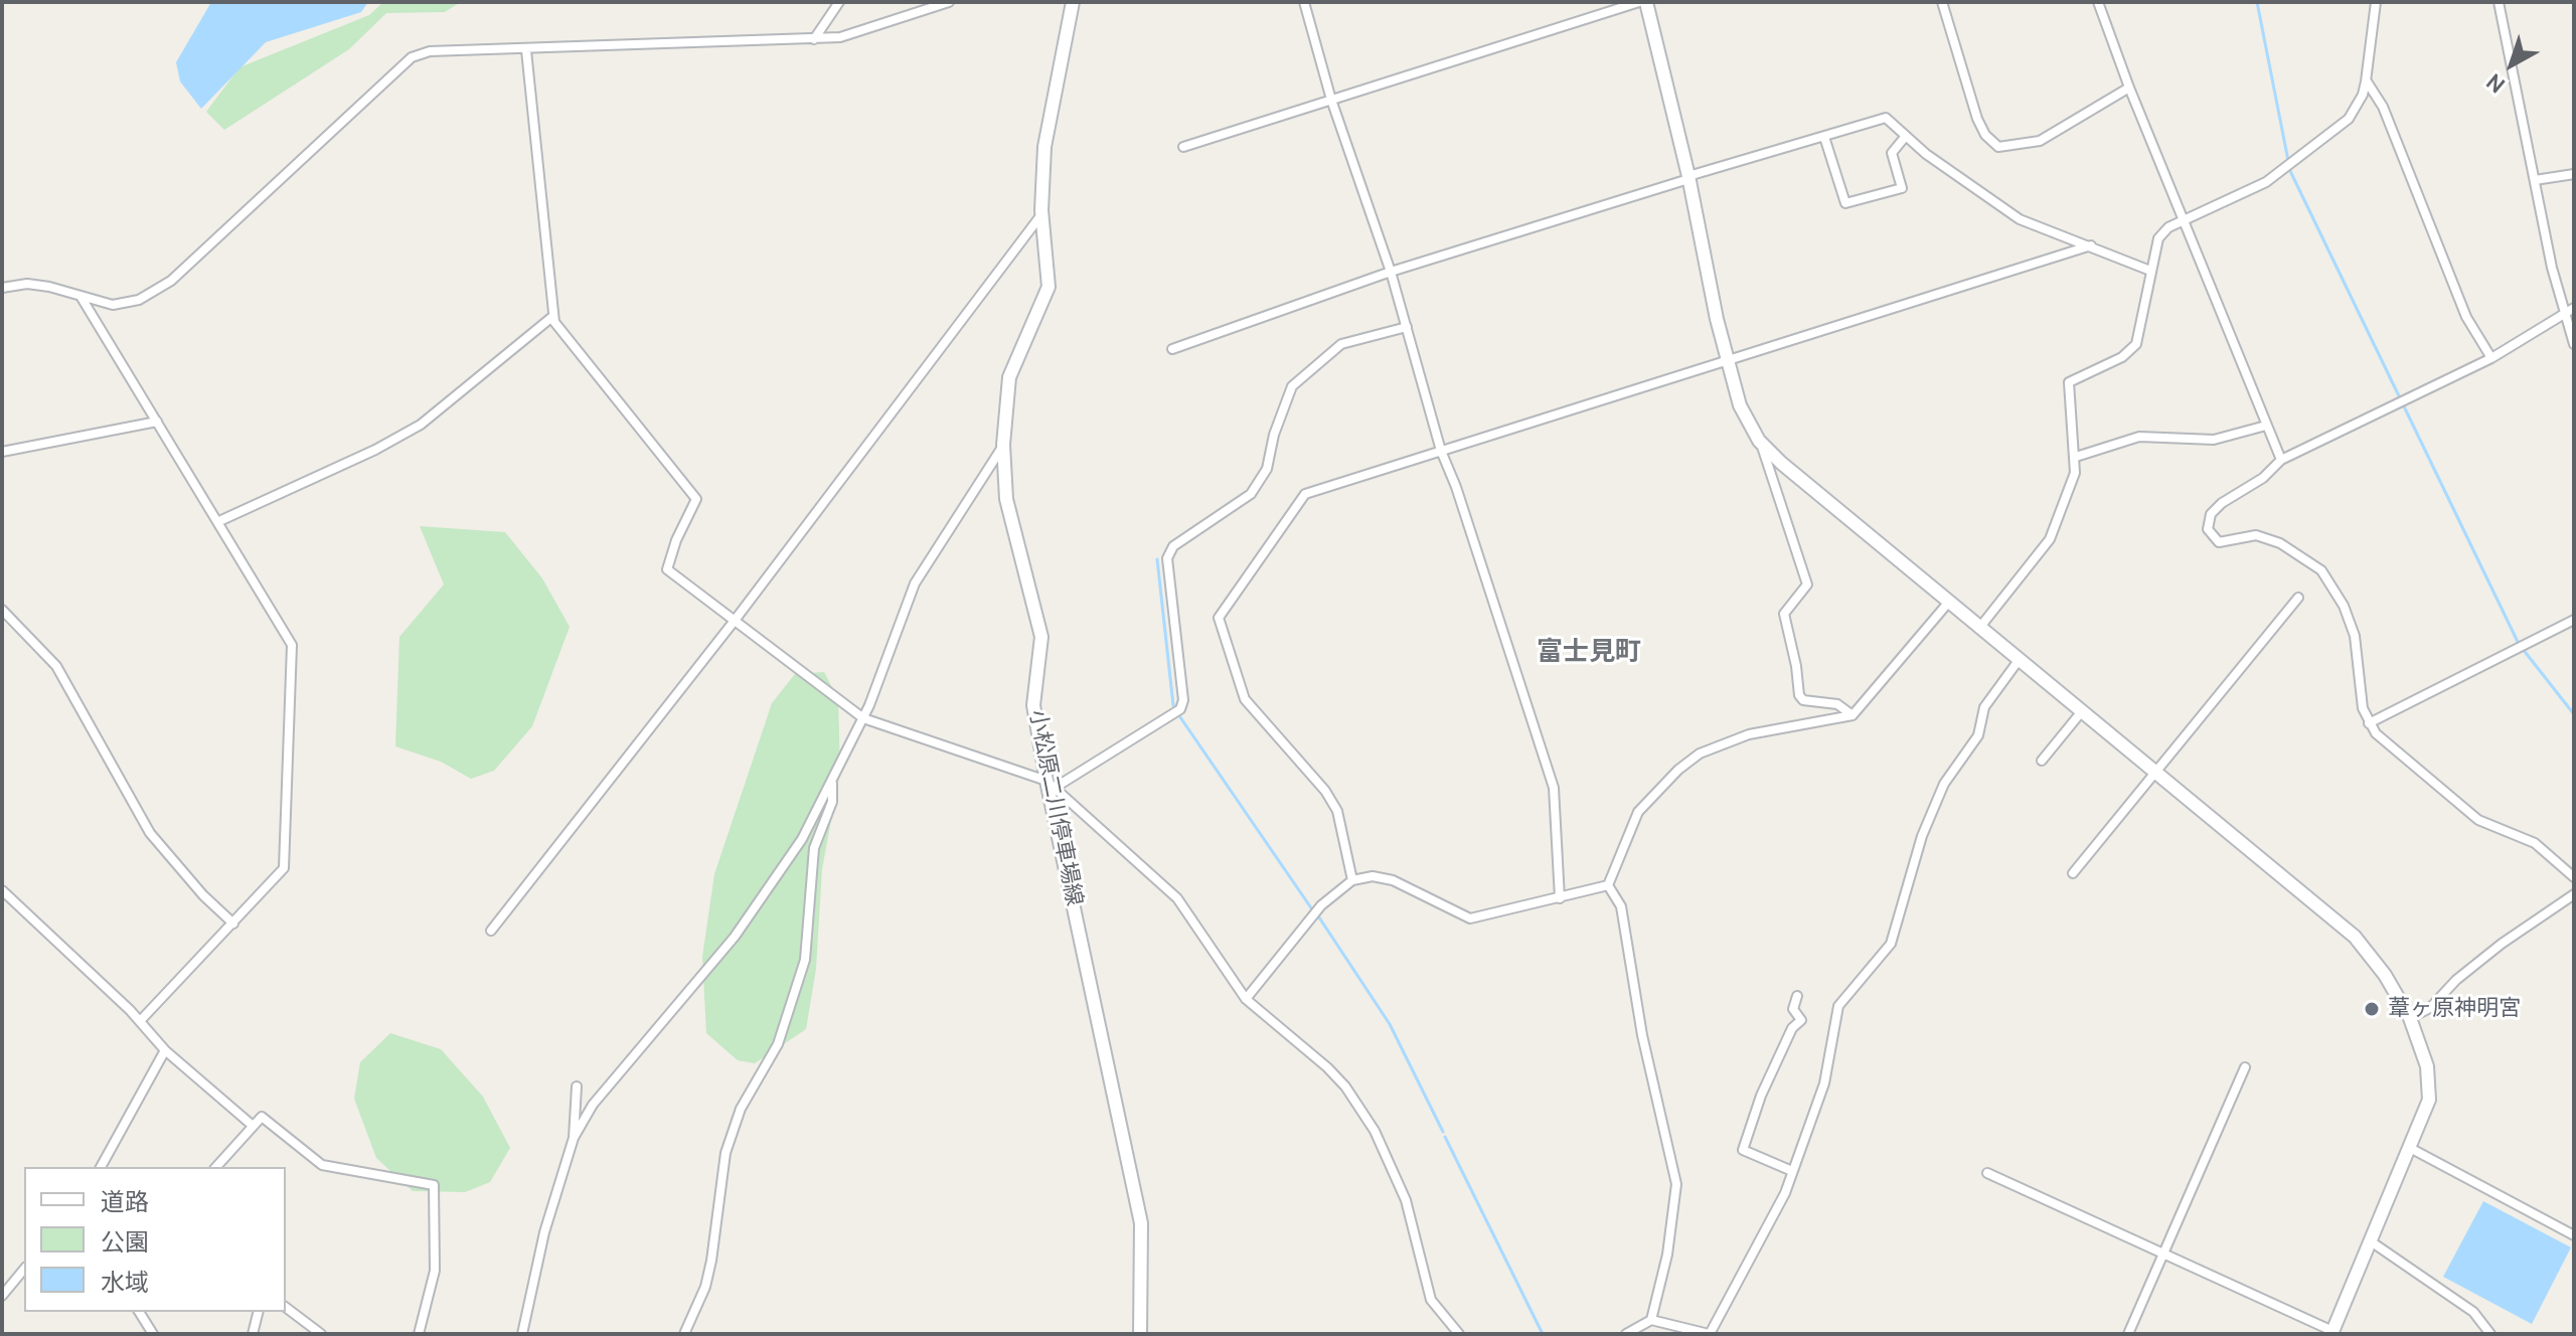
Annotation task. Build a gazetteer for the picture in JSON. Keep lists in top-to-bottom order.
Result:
{
  "streets": {
    "street": ["小松原二川停車場線"]
  },
  "districts": ["富士見町"],
  "places": ["葦ヶ原神明宮"],
  "legend": ["道路", "公園", "水域"],
  "north": "bottom left"
}
